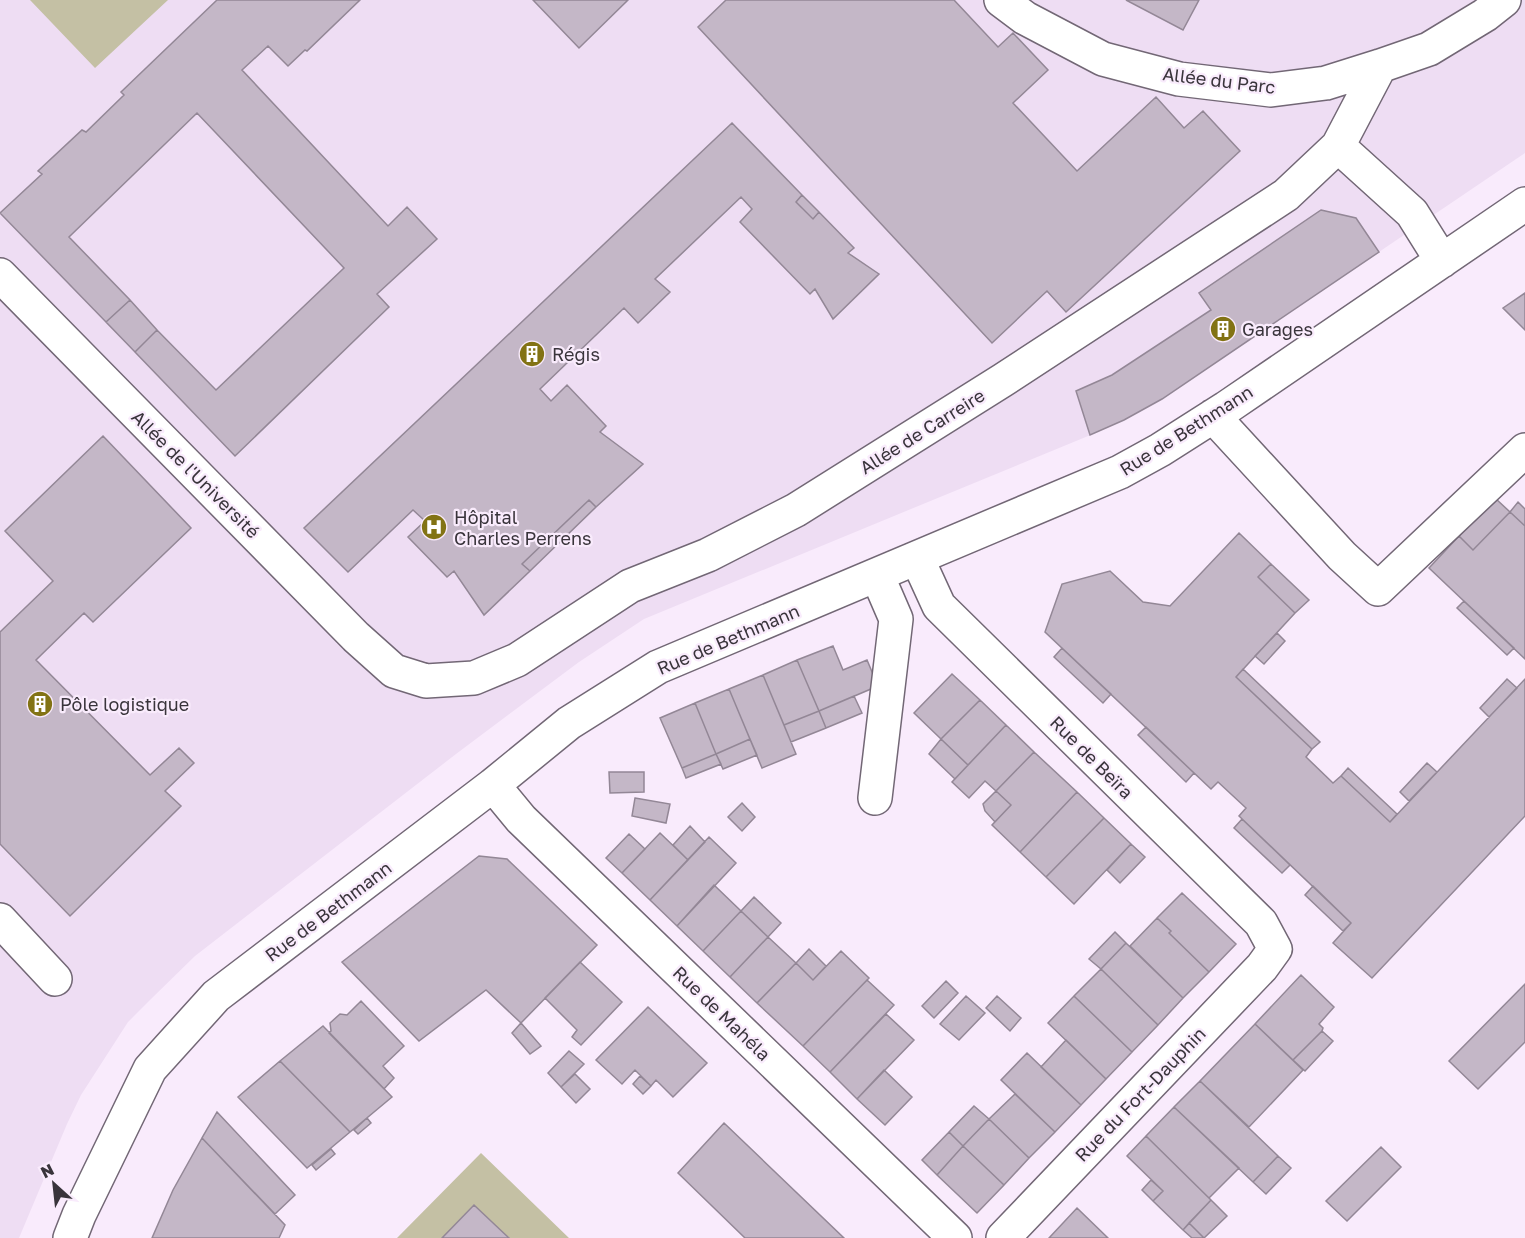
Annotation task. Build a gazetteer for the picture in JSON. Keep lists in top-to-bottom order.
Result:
{
  "streets": {
    "street": [
      "Allée du Parc",
      "Rue de Bethmann",
      "Allée de Carreire",
      "Allée de l'Université",
      "Rue de Beïra",
      "Rue de Mahéla",
      "Rue du Fort-Dauphin"
    ]
  },
  "crossings": [
    ["Allée du Parc", "Allée de Carreire"],
    ["Rue de Bethmann", "Rue de Beïra"],
    ["Rue de Bethmann", "Rue de Mahéla"],
    ["Allée de Carreire", "Allée de l'Université"],
    ["Rue de Beïra", "Rue du Fort-Dauphin"]
  ],
  "places": {
    "building": ["Garages", "Régis", "Pôle logistique"],
    "hospital": ["Hôpital Charles Perrens"]
  },
  "north": "top left"
}
